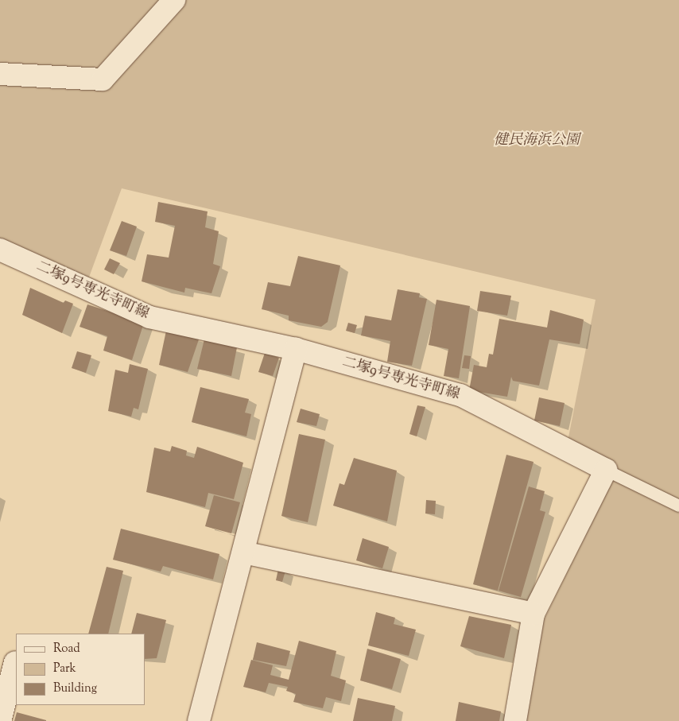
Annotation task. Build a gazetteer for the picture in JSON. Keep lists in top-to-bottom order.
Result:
{
  "streets": {
    "street": ["二塚9号専光寺町線"]
  },
  "parks": ["健民海浜公園"],
  "legend": ["Road", "Park", "Building"]
}
